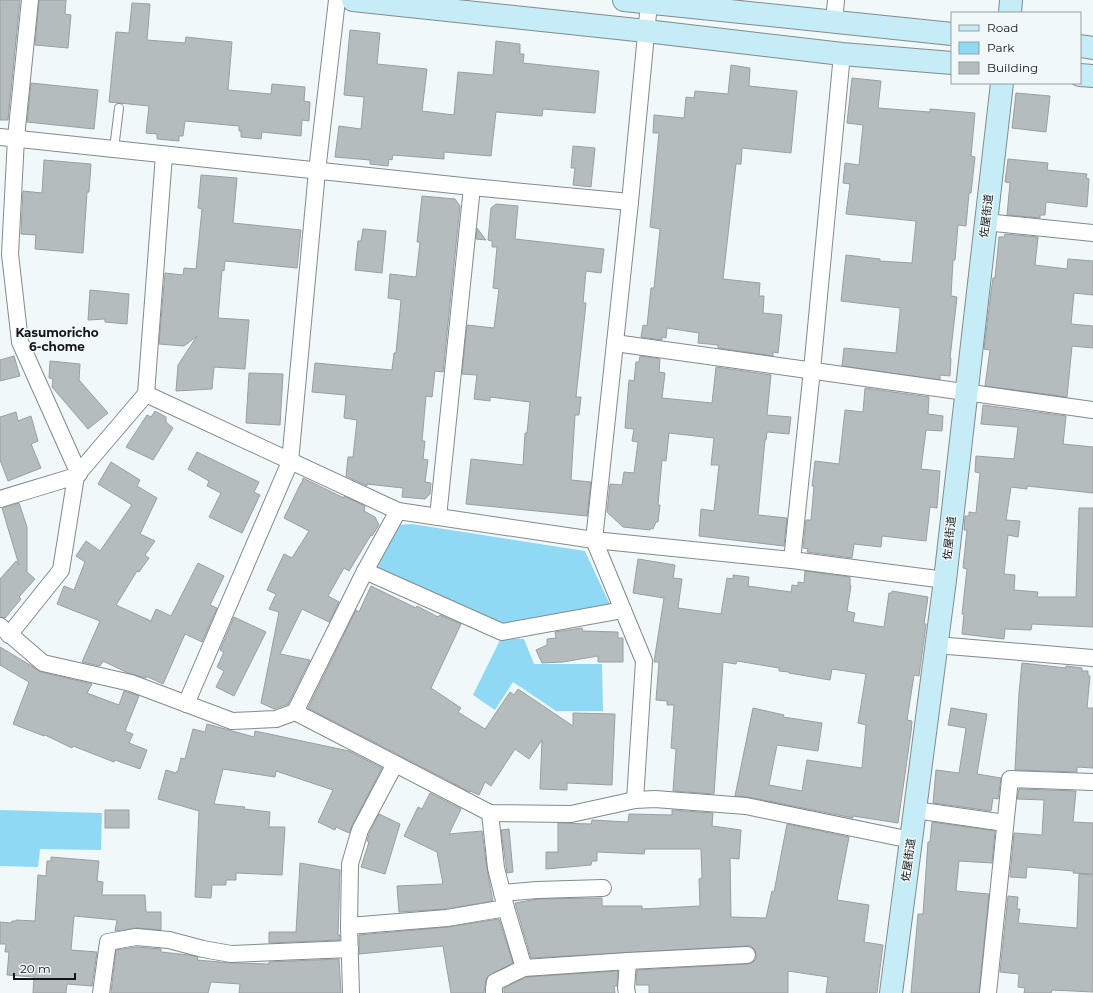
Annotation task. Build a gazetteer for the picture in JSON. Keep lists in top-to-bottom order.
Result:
{
  "streets": {
    "street": ["佐屋街道"]
  },
  "districts": ["Kasumoricho 6-chome"],
  "legend": ["Road", "Park", "Building"],
  "scale_bar": "20 m"
}
